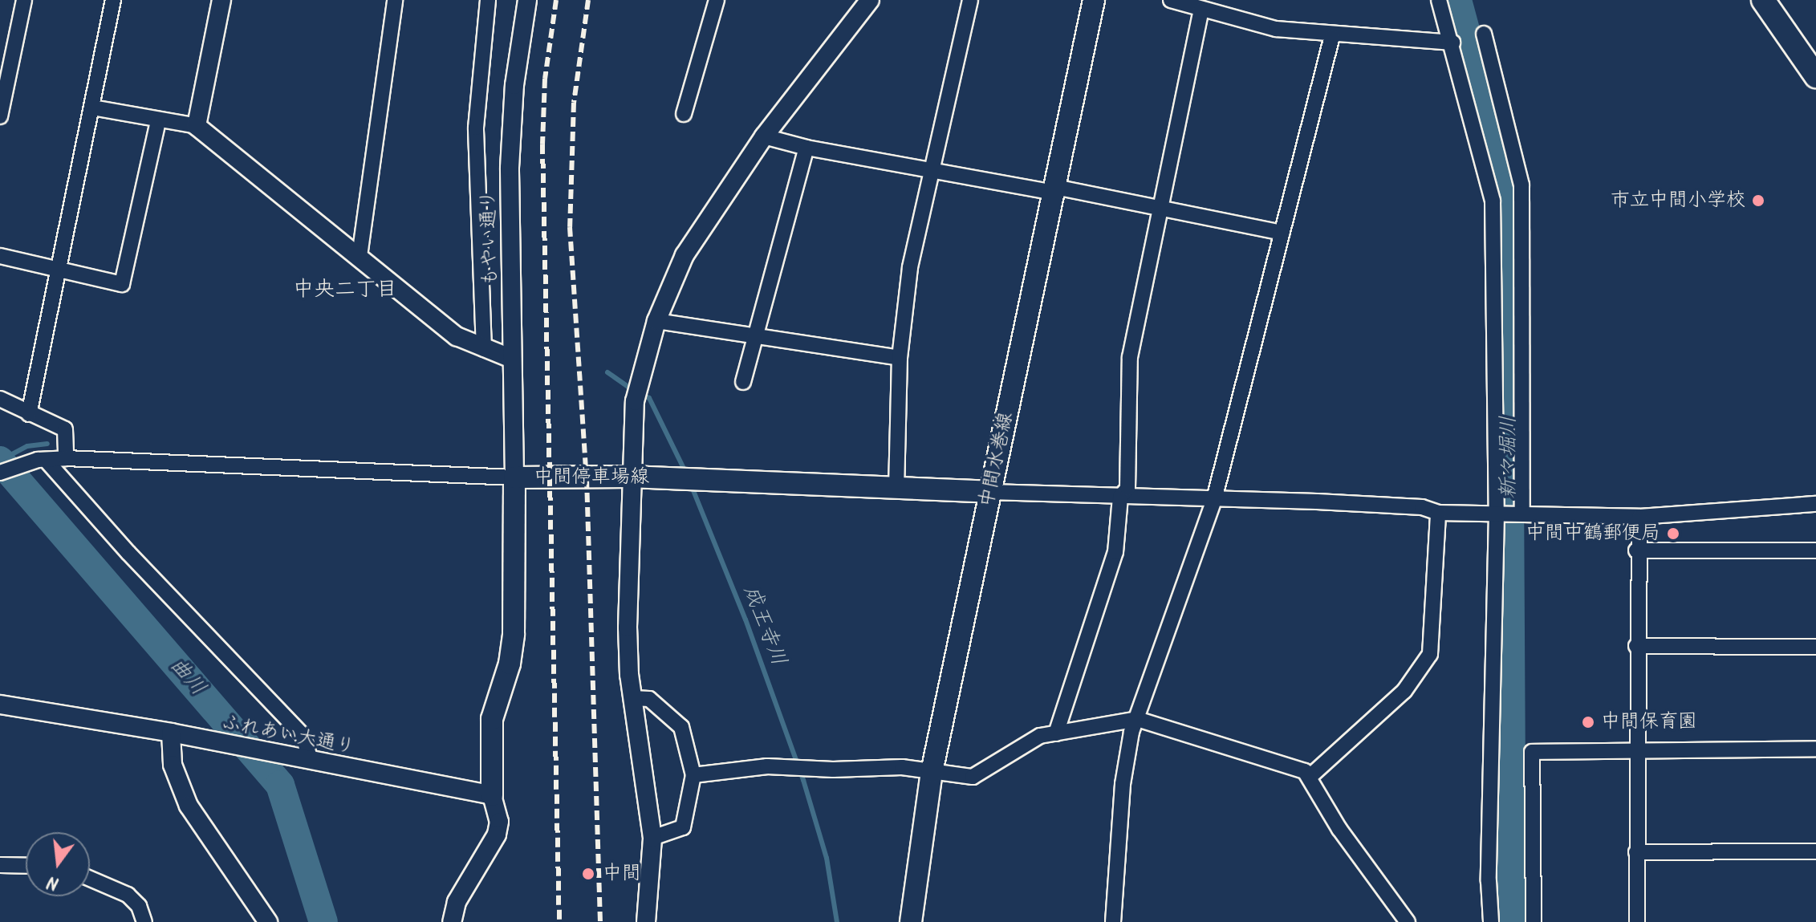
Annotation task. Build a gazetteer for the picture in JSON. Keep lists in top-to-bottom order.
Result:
{
  "streets": {
    "main road": ["中間水巻線", "中間停車場線"],
    "street": ["もやい通り", "ふれあい大通り"]
  },
  "crossings": [
    ["もやい通り", "中間停車場線"],
    ["中間水巻線", "中間停車場線"],
    ["中間停車場線", "ふれあい大通り"]
  ],
  "districts": ["中央二丁目"],
  "water": ["新々堀川", "成王寺川", "曲川"],
  "places": [
    "市立中間小学校",
    "中間中鶴郵便局",
    "中間保育園",
    "中間"
  ],
  "north": "bottom"
}
